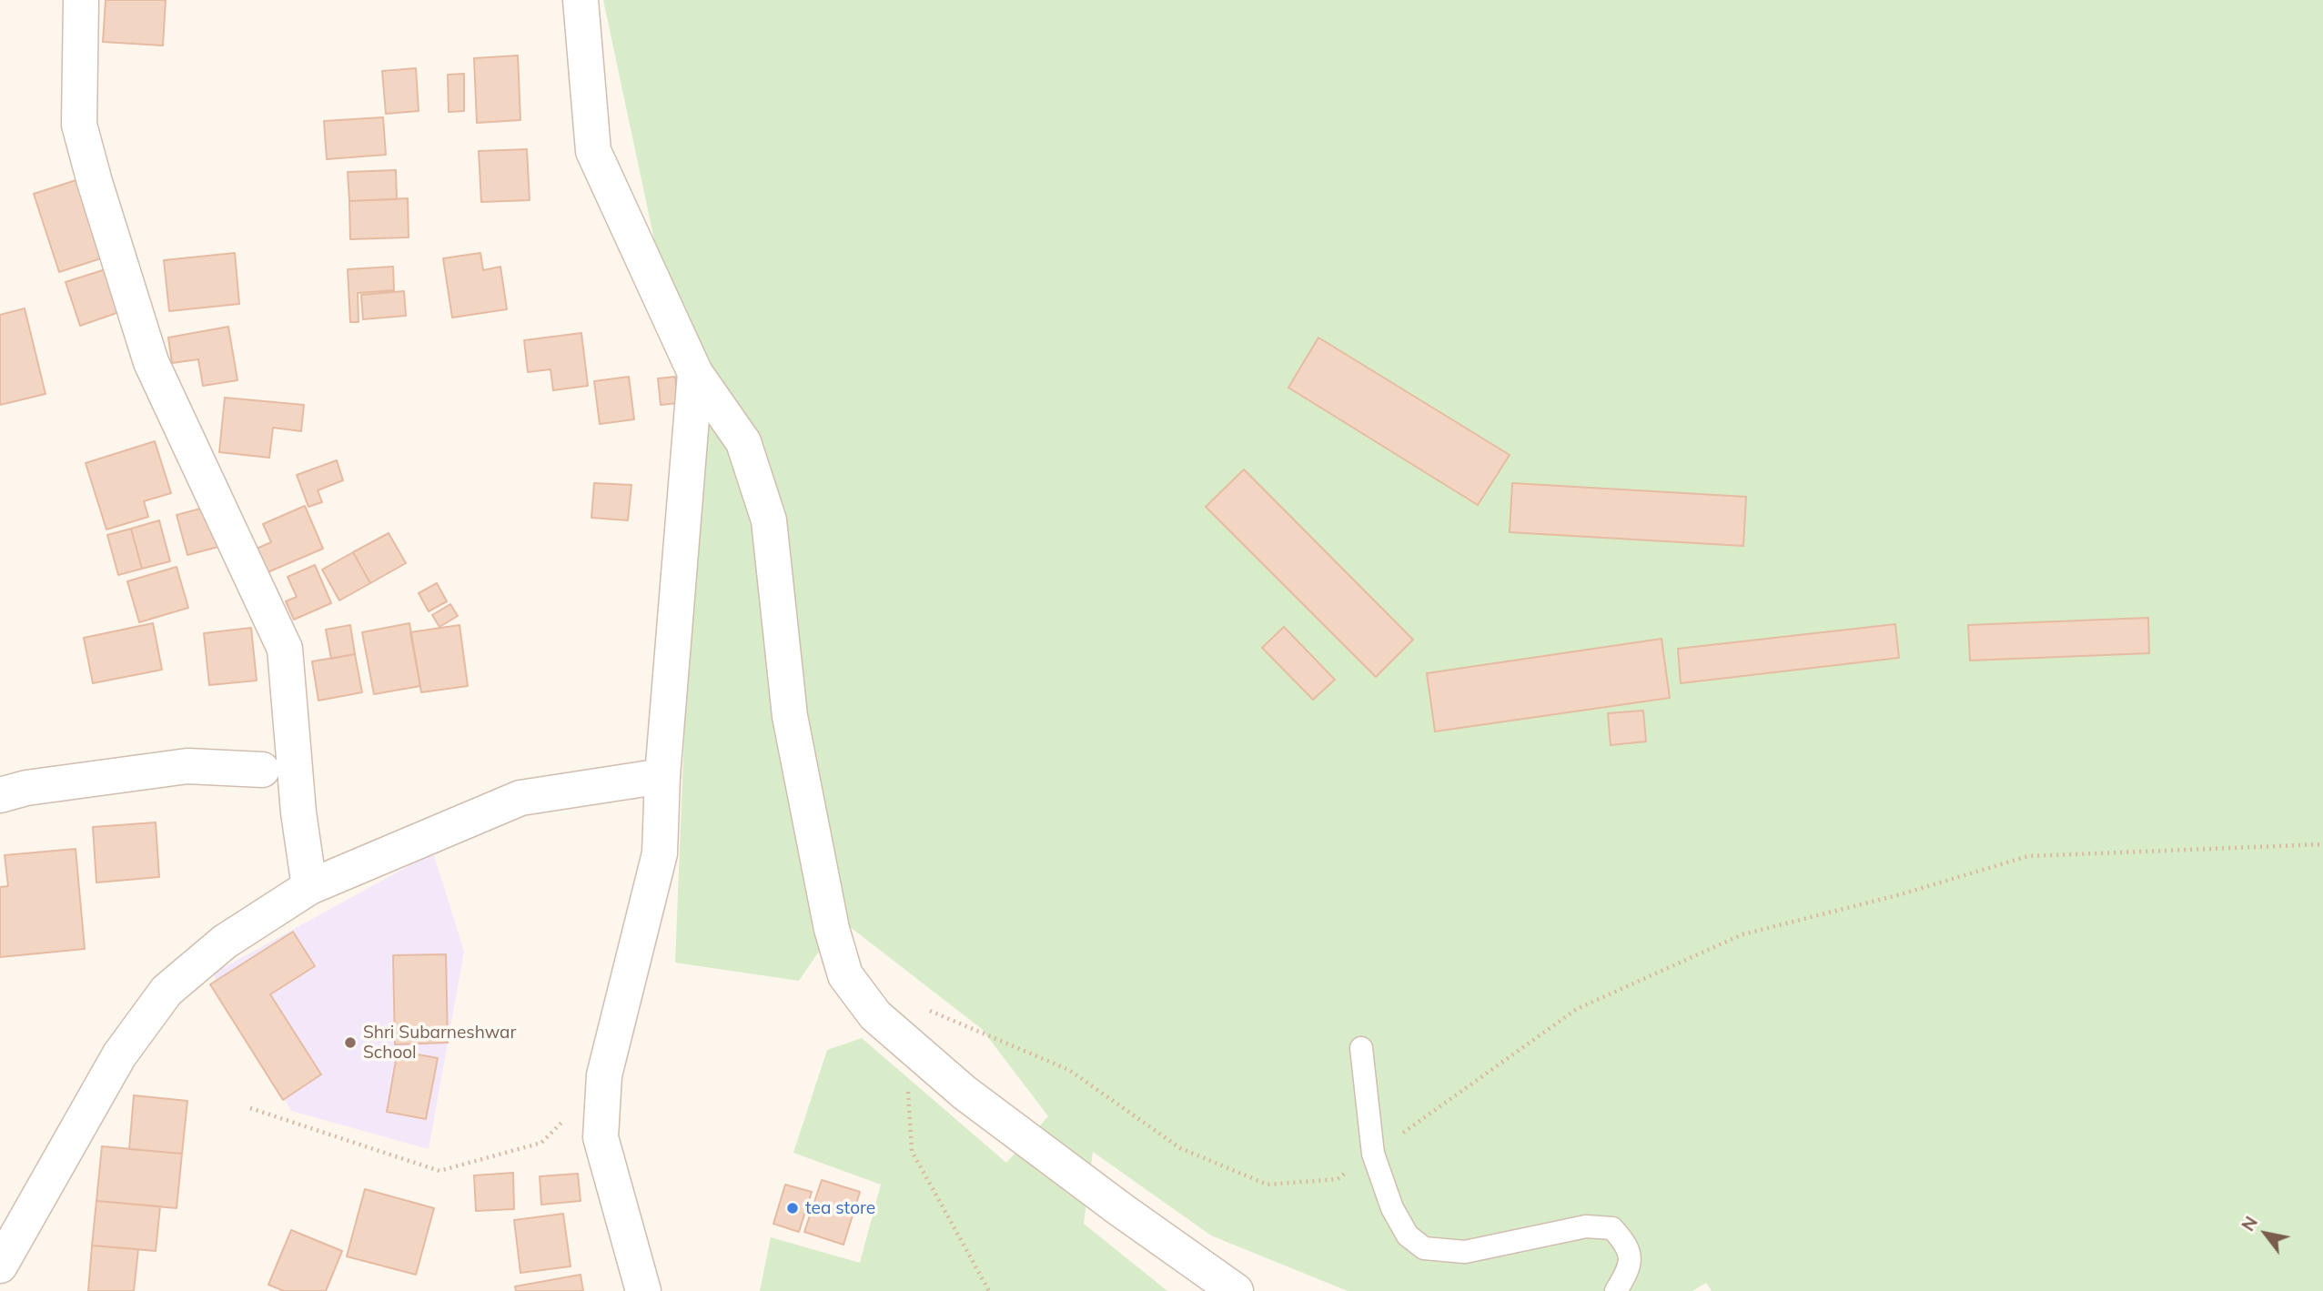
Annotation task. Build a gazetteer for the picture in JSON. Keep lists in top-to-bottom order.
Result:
{
  "places": ["Shri Subarneshwar School", "tea store"],
  "north": "top left"
}
